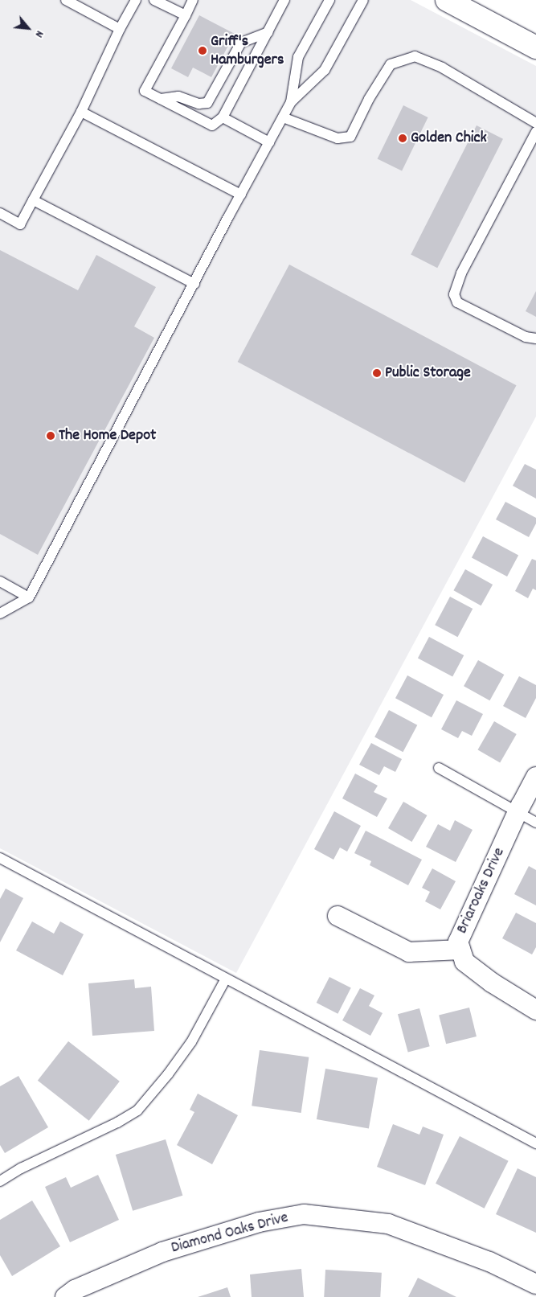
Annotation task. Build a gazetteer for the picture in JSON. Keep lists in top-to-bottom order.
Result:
{
  "streets": {
    "street": ["Briaroaks Drive", "Diamond Oaks Drive"]
  },
  "places": [
    "Griff's Hamburgers",
    "Golden Chick",
    "Public Storage",
    "The Home Depot"
  ],
  "north": "bottom right"
}
